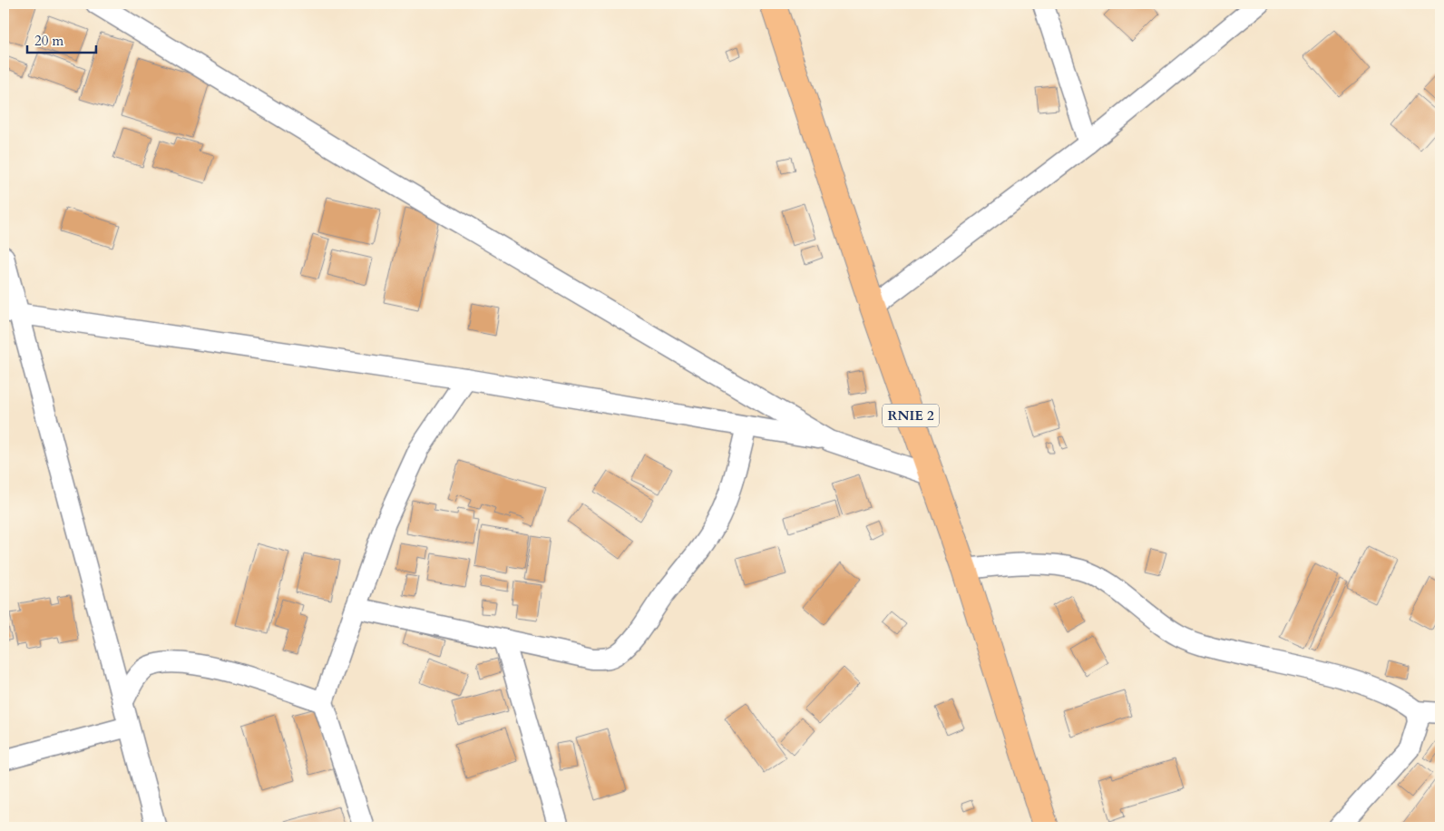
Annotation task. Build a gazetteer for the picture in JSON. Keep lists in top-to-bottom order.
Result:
{
  "streets": {
    "highway": ["RNIE 2"]
  },
  "scale_bar": "20 m"
}
